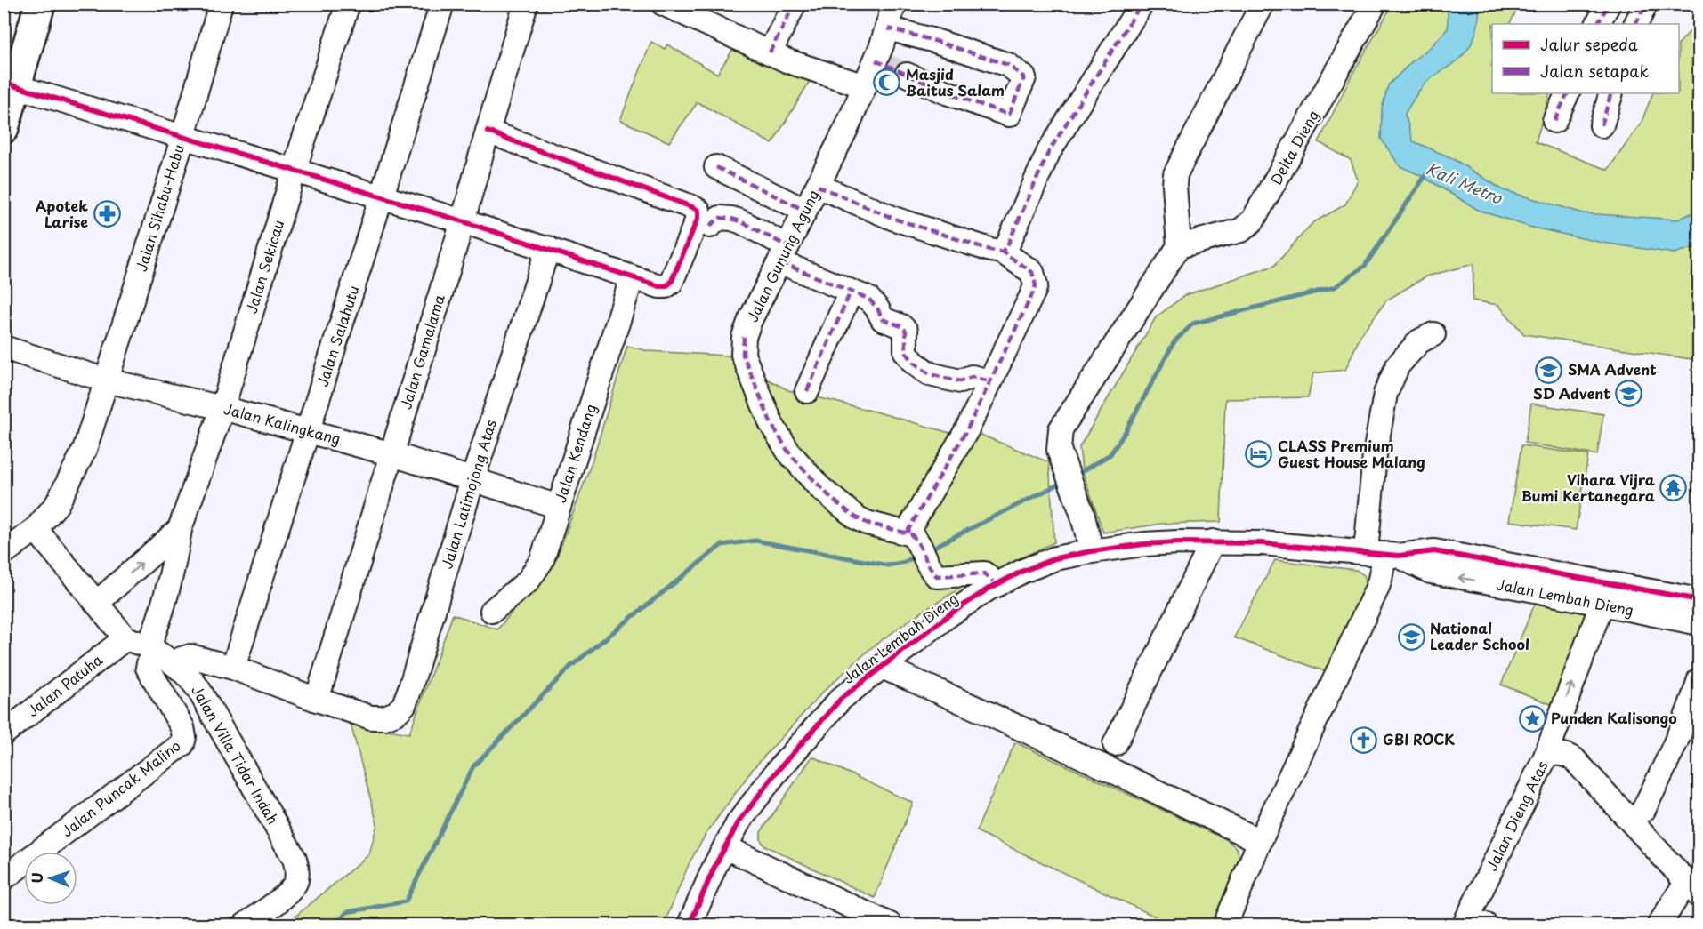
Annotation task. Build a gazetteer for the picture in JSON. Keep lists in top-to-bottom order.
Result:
{
  "streets": {
    "street": [
      "Delta Dieng",
      "Jalan Sihabu-Habu",
      "Jalan Gunung Agung",
      "Jalan Sekicau",
      "Jalan Salahutu",
      "Jalan Gamalama",
      "Jalan Kalingkang",
      "Jalan Kendang",
      "Jalan Latimojong Atas",
      "Jalan Lembah Dieng",
      "Jalan Patuha",
      "Jalan Villa Tidar Indah",
      "Jalan Puncak Malino",
      "Jalan Dieng Atas"
    ]
  },
  "crossings": [
    ["Jalan Sihabu-Habu", "Jalan Kalingkang"],
    ["Jalan Sekicau", "Jalan Kalingkang"],
    ["Jalan Sekicau", "Jalan Villa Tidar Indah"],
    ["Jalan Sekicau", "Jalan Puncak Malino"],
    ["Jalan Salahutu", "Jalan Kalingkang"],
    ["Jalan Gamalama", "Jalan Kalingkang"],
    ["Jalan Gamalama", "Jalan Latimojong Atas"],
    ["Jalan Kalingkang", "Jalan Kendang"],
    ["Jalan Kalingkang", "Jalan Latimojong Atas"],
    ["Jalan Patuha", "Jalan Villa Tidar Indah"],
    ["Jalan Villa Tidar Indah", "Jalan Puncak Malino"]
  ],
  "water": ["Kali Metro"],
  "places": {
    "mosque": ["Masjid Baitus Salam"],
    "pharmacy": ["Apotek Larise"],
    "school or university": ["SMA Advent", "SD Advent", "National Leader School"],
    "hotel": ["CLASS Premium Guest House Malang"],
    "temple": ["Vihara Vijra Bumi Kertanegara"],
    "place": ["Punden Kalisongo"],
    "church": ["GBI ROCK"]
  },
  "legend": ["Jalur sepeda", "Jalan setapak"],
  "north": "left"
}
